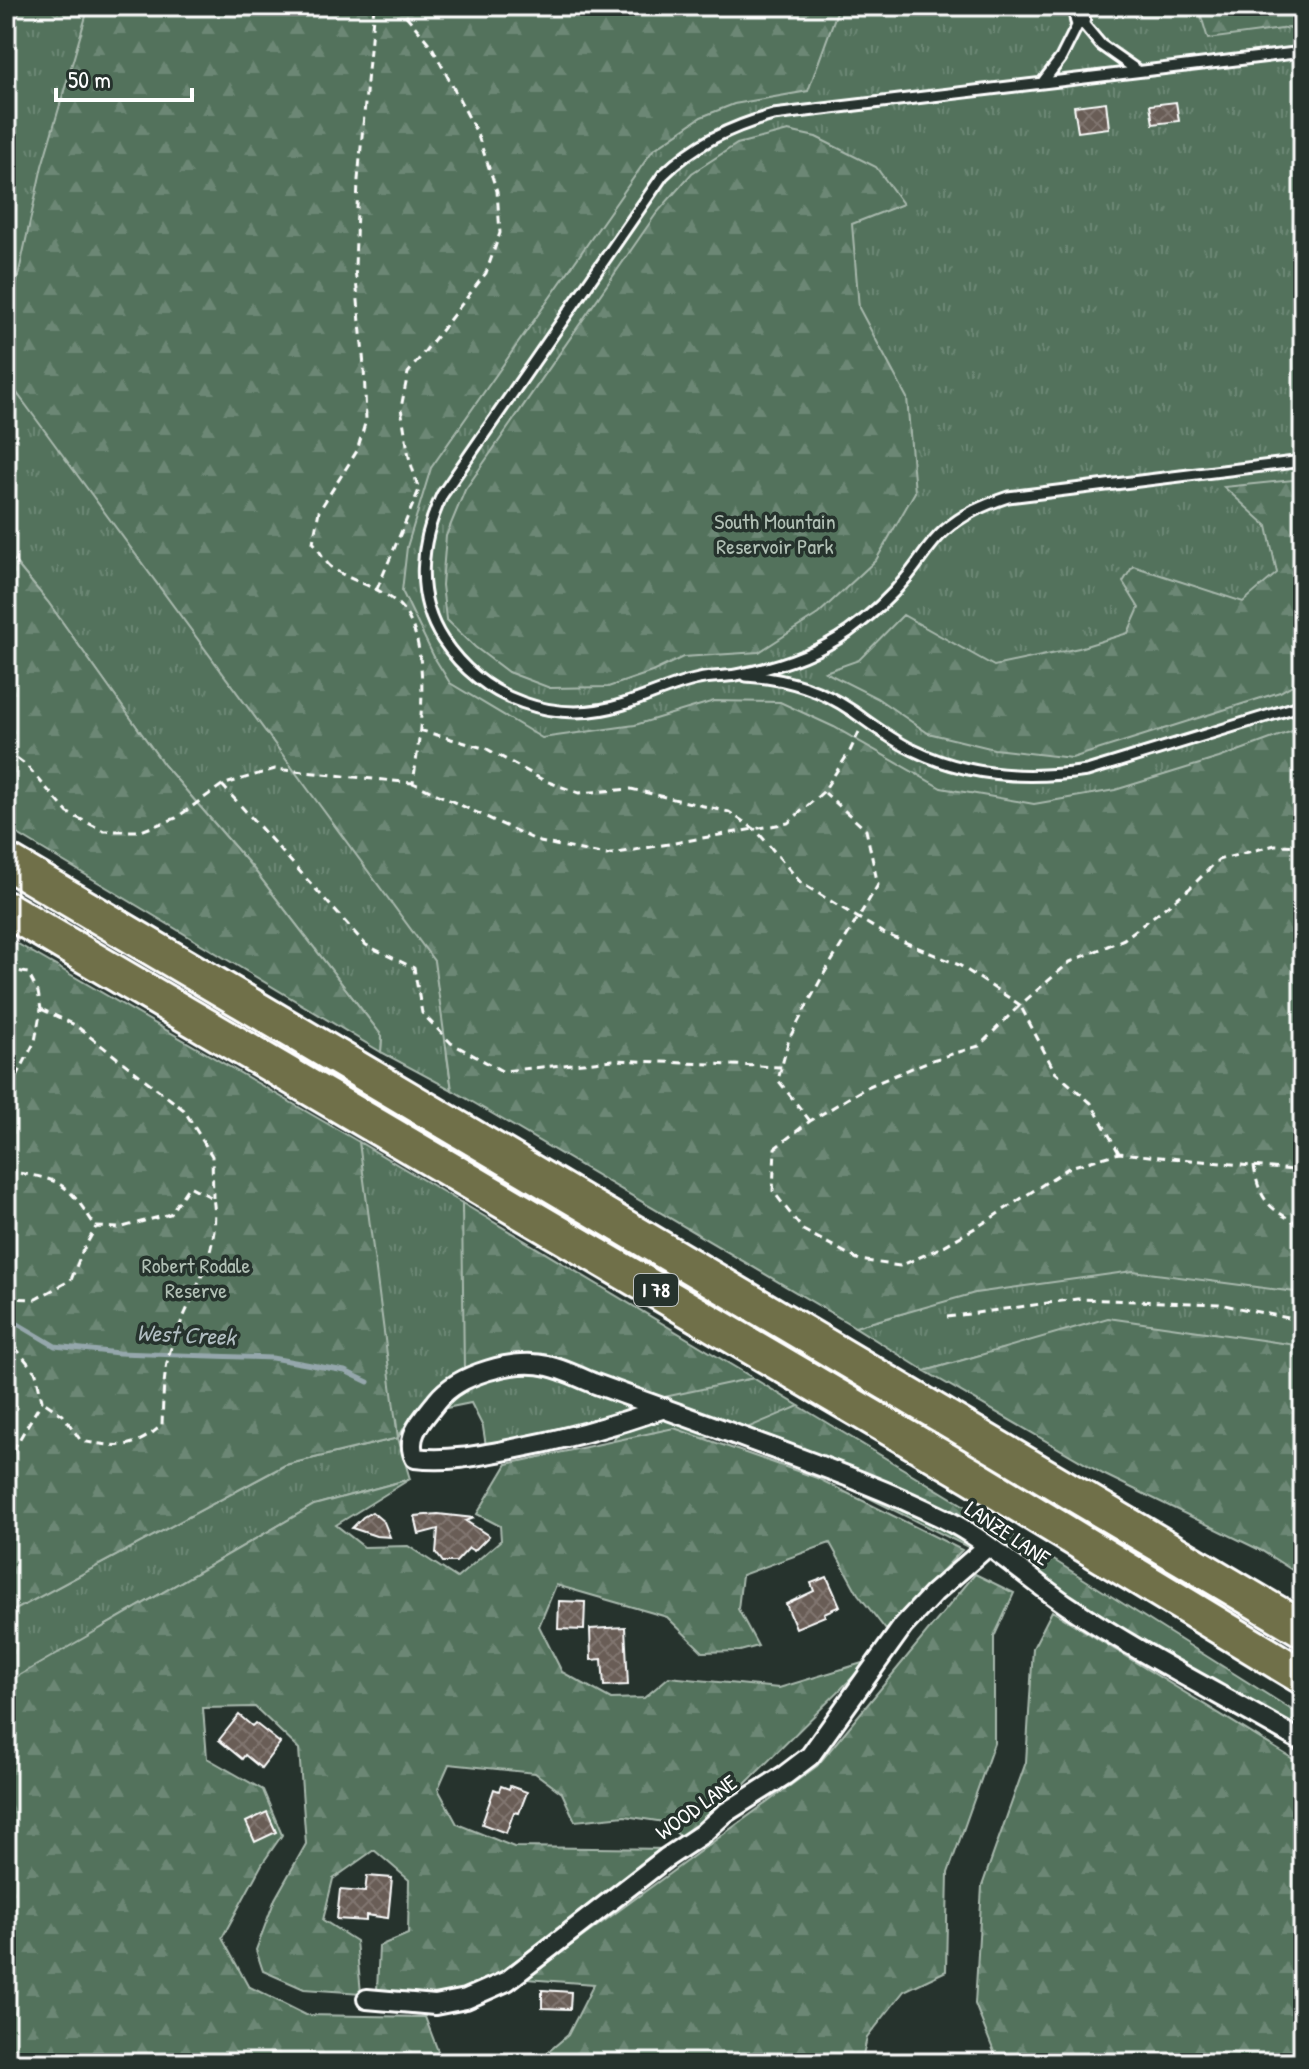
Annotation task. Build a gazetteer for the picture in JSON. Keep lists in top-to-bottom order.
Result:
{
  "streets": {
    "highway": ["I 78"],
    "street": ["LANZE LANE", "WOOD LANE"]
  },
  "crossings": [
    ["LANZE LANE", "WOOD LANE"]
  ],
  "water": ["West Creek"],
  "parks": ["South Mountain Reservoir Park", "Robert Rodale Reserve"],
  "scale_bar": "50 m"
}
